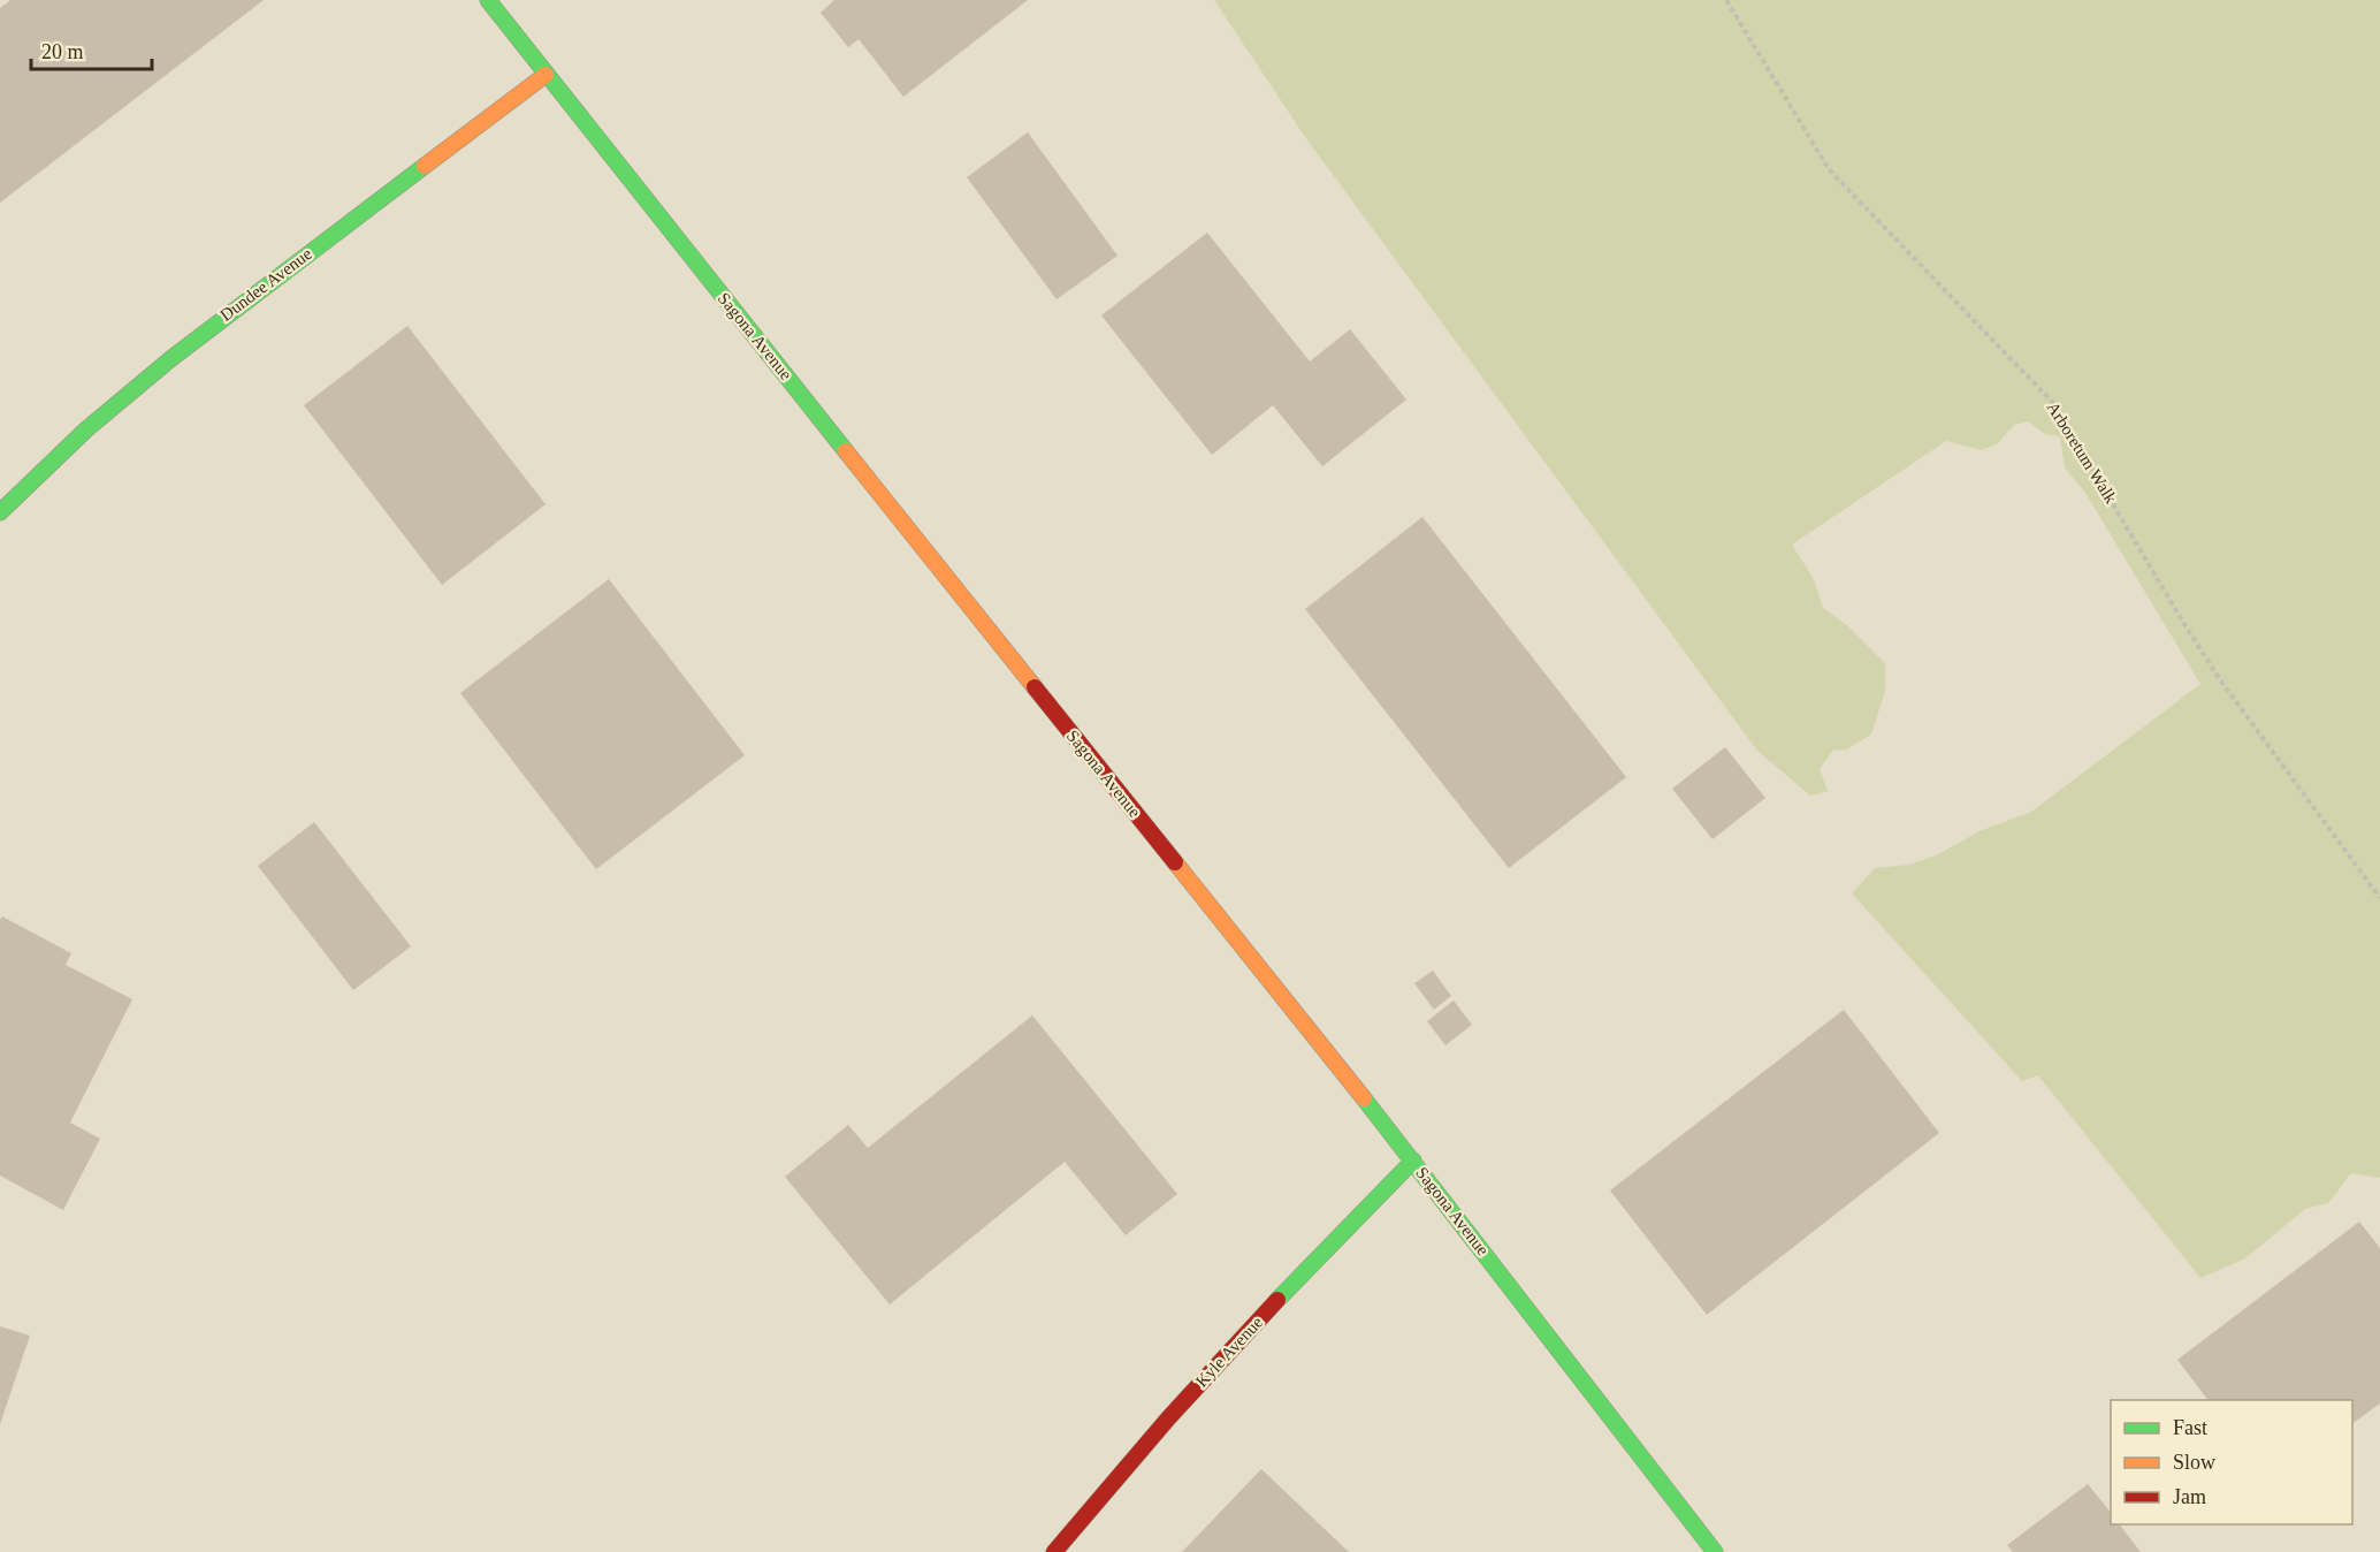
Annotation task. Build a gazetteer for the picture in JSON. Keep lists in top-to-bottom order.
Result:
{
  "streets": {
    "main road": ["Dundee Avenue", "Sagona Avenue", "Kyle Avenue"],
    "path": ["Arboretum Walk"]
  },
  "crossings": [
    ["Dundee Avenue", "Sagona Avenue"],
    ["Sagona Avenue", "Kyle Avenue"]
  ],
  "legend": ["Fast", "Slow", "Jam"],
  "scale_bar": "20 m"
}
